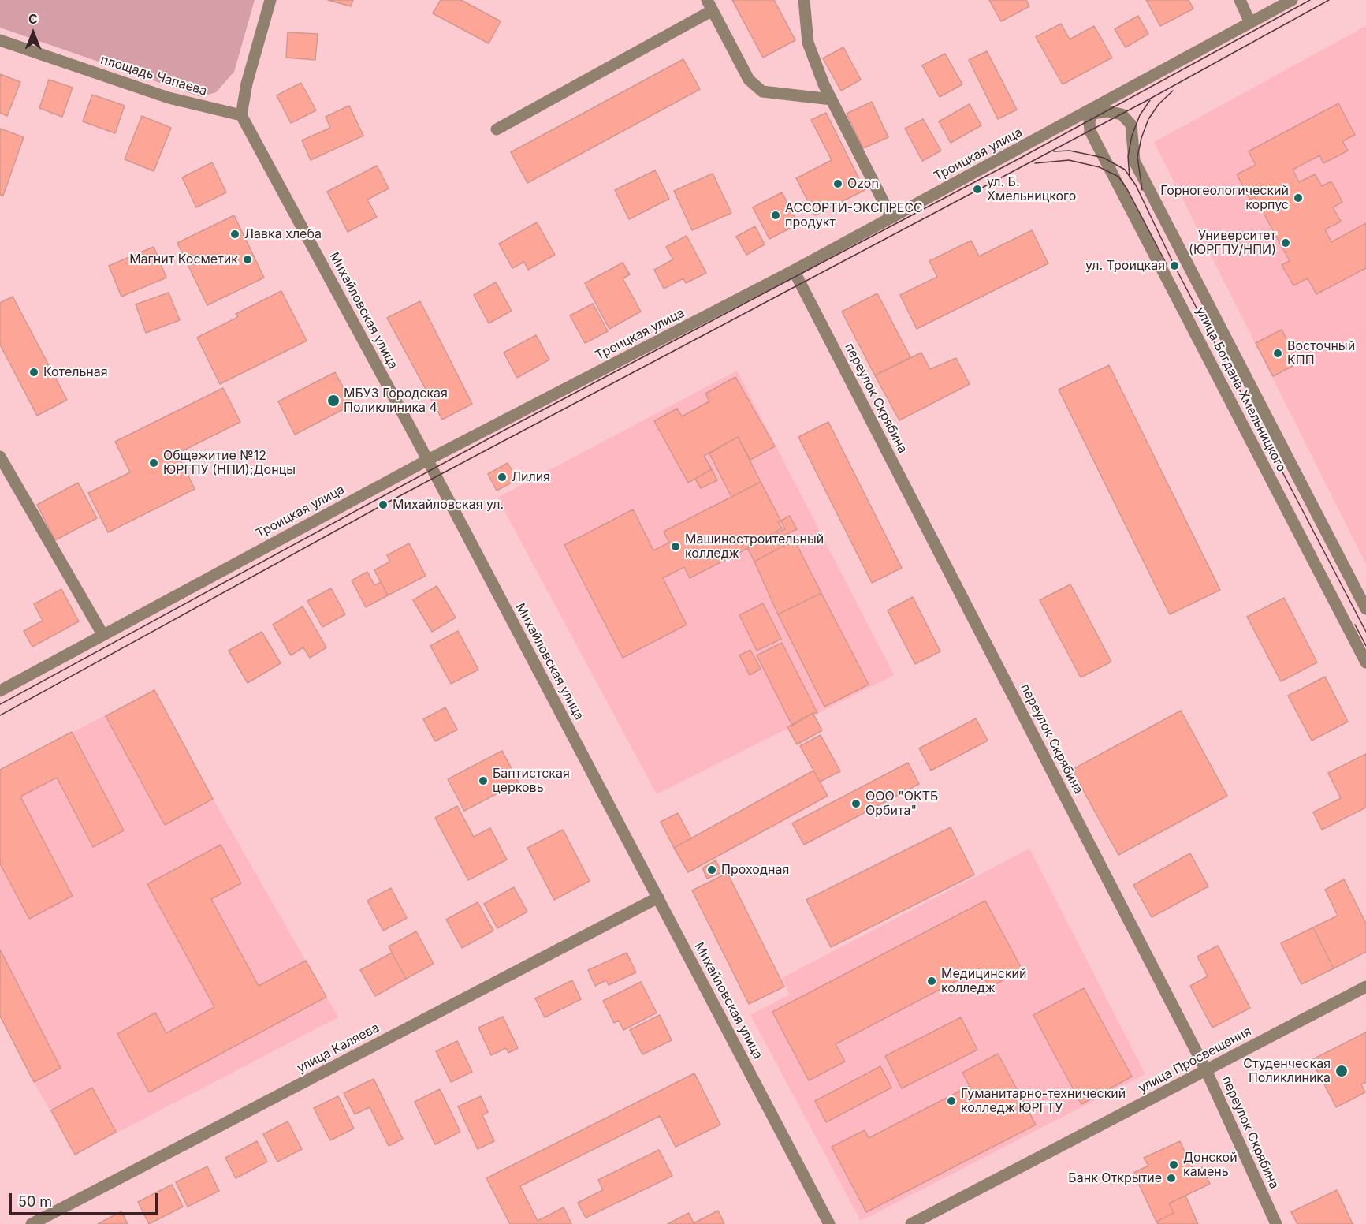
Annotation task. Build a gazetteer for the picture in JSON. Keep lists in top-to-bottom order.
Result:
{
  "streets": {
    "street": [
      "площадь Чапаева",
      "Троицкая улица",
      "Михайловская улица",
      "улица Богдана Хмельницкого",
      "переулок Скрябина",
      "улица Каляева",
      "улица Просвещения"
    ]
  },
  "crossings": [
    ["площадь Чапаева", "Михайловская улица"],
    ["Троицкая улица", "Михайловская улица"],
    ["Троицкая улица", "улица Богдана Хмельницкого"],
    ["Троицкая улица", "переулок Скрябина"],
    ["Михайловская улица", "улица Каляева"],
    ["переулок Скрябина", "улица Просвещения"]
  ],
  "places": [
    "Ozon",
    "ул. Б. Хмельницкого",
    "Горногеологический корпус",
    "АССОРТИ-ЭКСПРЕСС продукт",
    "Лавка хлеба",
    "Университет (ЮРГПУ/НПИ)",
    "Магнит Косметик",
    "ул. Троицкая",
    "Восточный КПП",
    "Котельная",
    "МБУЗ Городская Поликлиника 4",
    "Общежитие №12 ЮРГПУ (НПИ);Донцы",
    "Лилия",
    "Михайловская ул.",
    "Машиностроительный колледж",
    "Баптистская церковь",
    "ООО \"ОКТБ Орбита\"",
    "Проходная",
    "Медицинский колледж",
    "Студенческая Поликлиника",
    "Гуманитарно-технический колледж ЮРГТУ",
    "Донской камень",
    "Банк Открытие"
  ],
  "scale_bar": "50 m",
  "north": "top"
}
